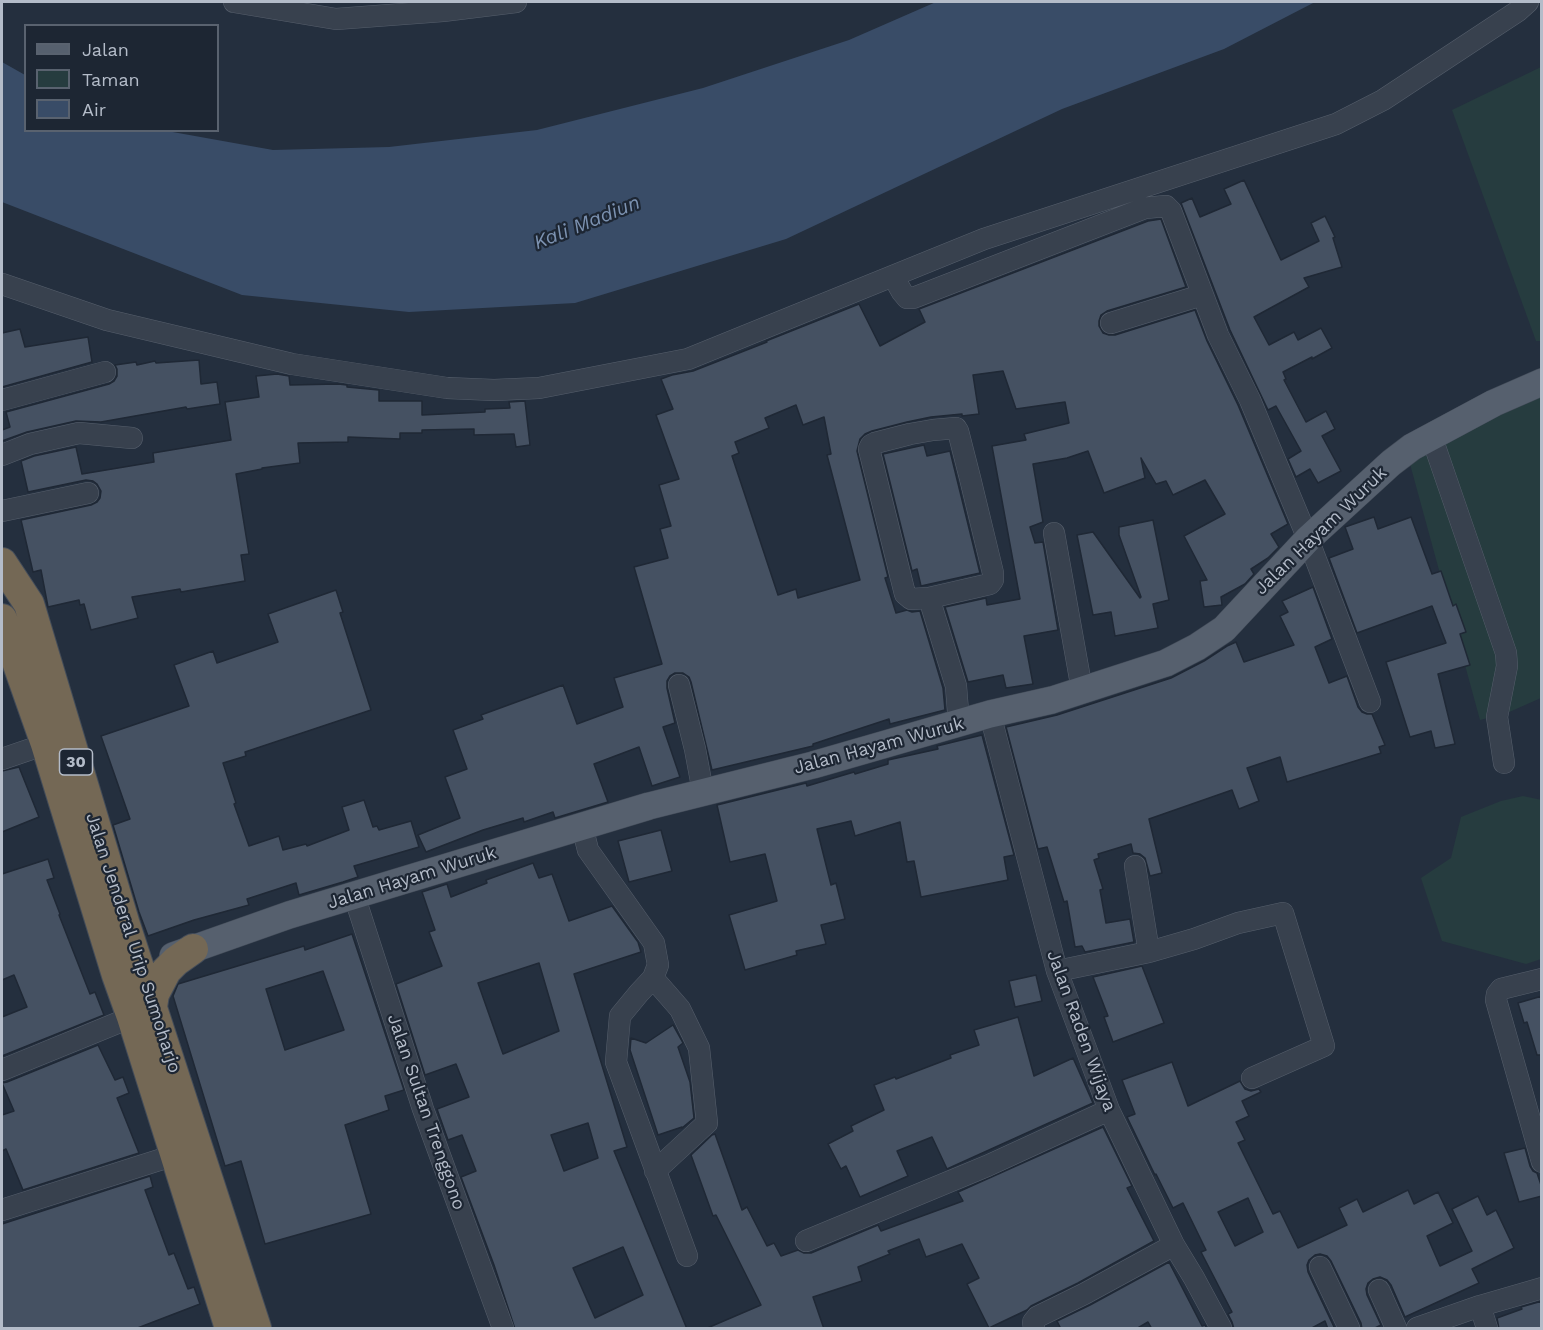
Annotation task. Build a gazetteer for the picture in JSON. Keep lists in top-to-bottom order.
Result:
{
  "streets": {
    "highway": ["30", "Jalan Jenderal Urip Sumoharjo"],
    "main road": ["Jalan Hayam Wuruk"],
    "street": ["Jalan Raden Wijaya", "Jalan Sultan Trenggono"]
  },
  "crossings": [
    ["Jalan Hayam Wuruk", "Jalan Jenderal Urip Sumoharjo"],
    ["Jalan Hayam Wuruk", "Jalan Raden Wijaya"],
    ["Jalan Hayam Wuruk", "Jalan Sultan Trenggono"]
  ],
  "water": ["Kali Madiun"],
  "legend": ["Jalan", "Taman", "Air"]
}
